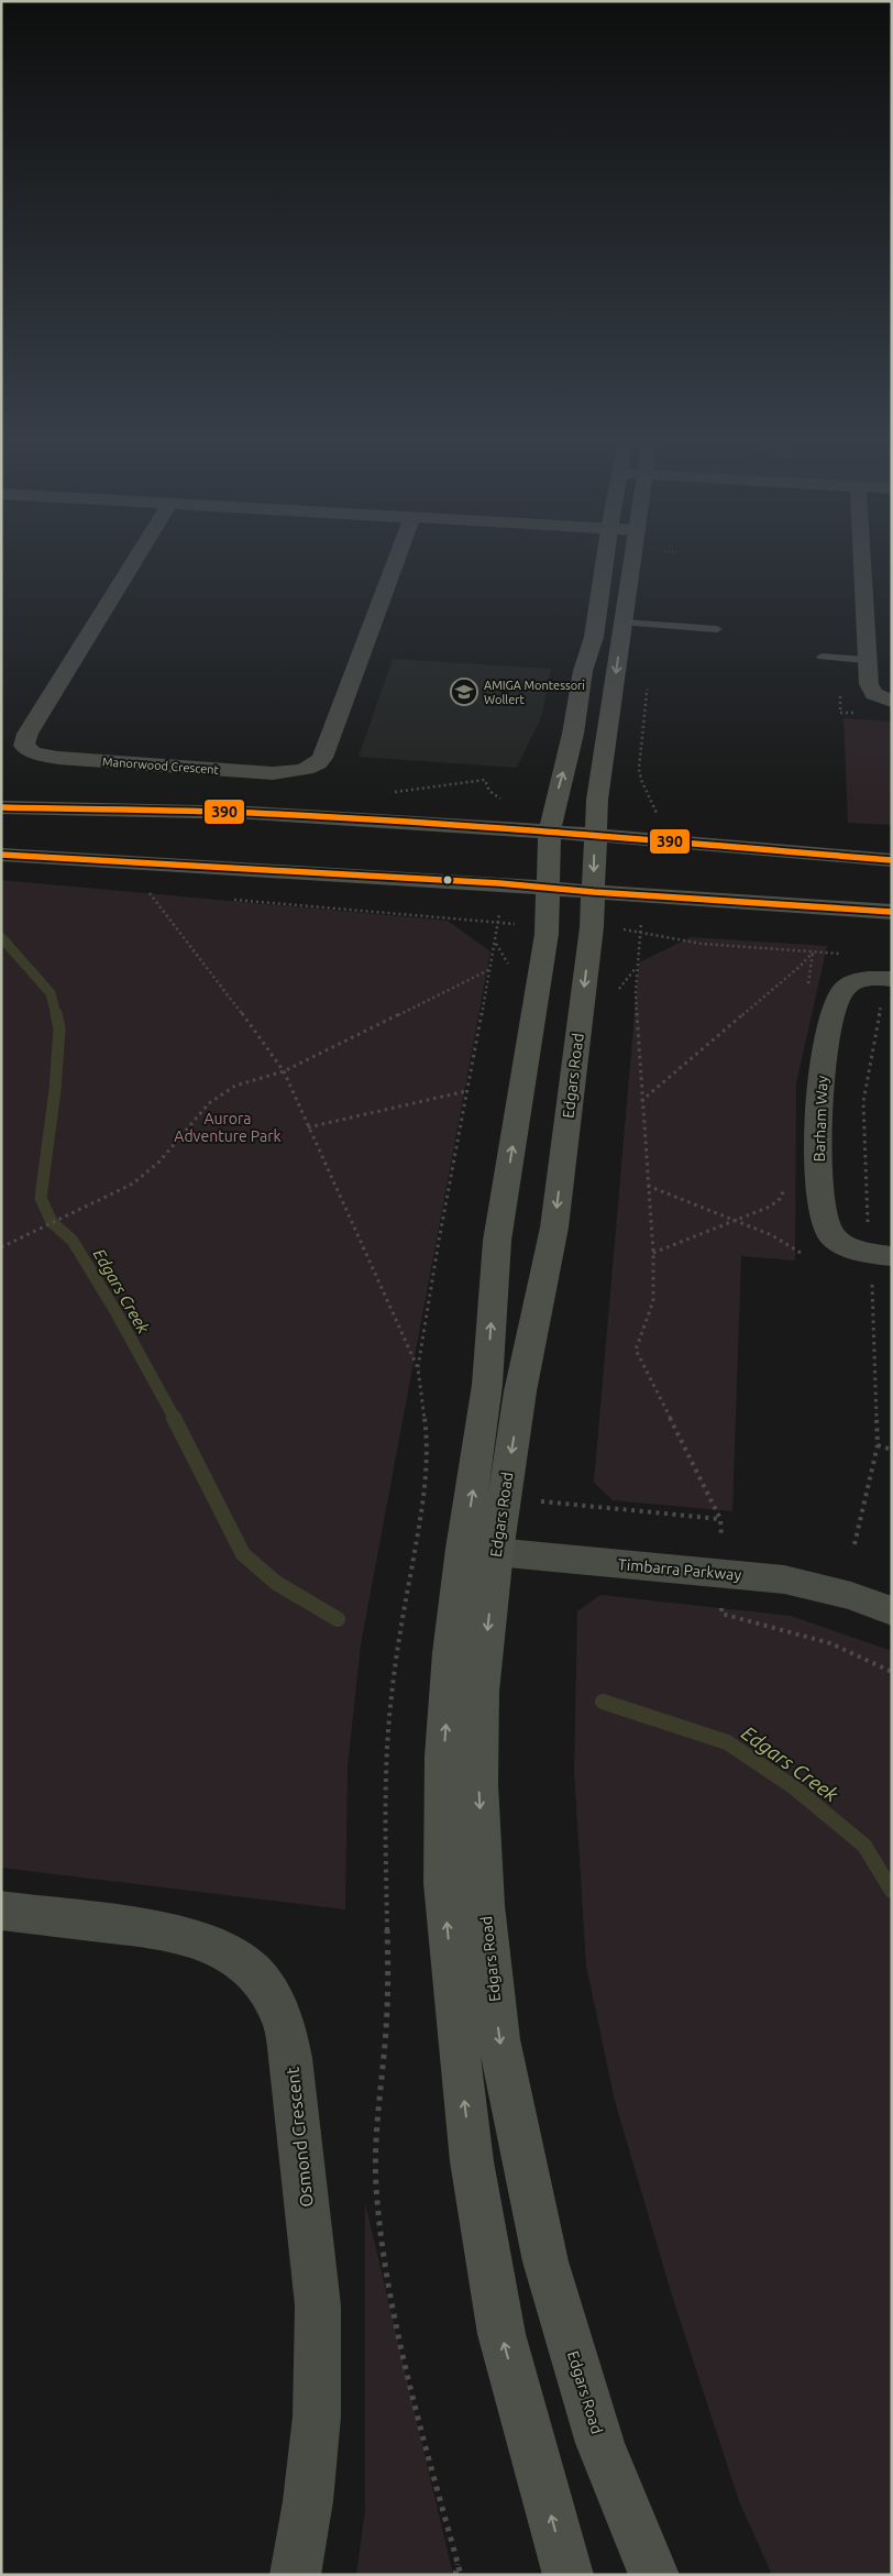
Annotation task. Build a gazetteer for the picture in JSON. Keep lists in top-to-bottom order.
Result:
{
  "streets": {
    "main road": ["Edgars Road"],
    "street": [
      "Manorwood Crescent",
      "Barham Way",
      "Timbarra Parkway",
      "Osmond Crescent"
    ]
  },
  "crossings": [
    ["Edgars Road", "Timbarra Parkway"]
  ],
  "water": ["Edgars Creek"],
  "parks": ["Aurora Adventure Park"],
  "places": {
    "school or university": ["AMIGA Montessori Wollert"]
  },
  "lines": ["transit line 390"]
}
